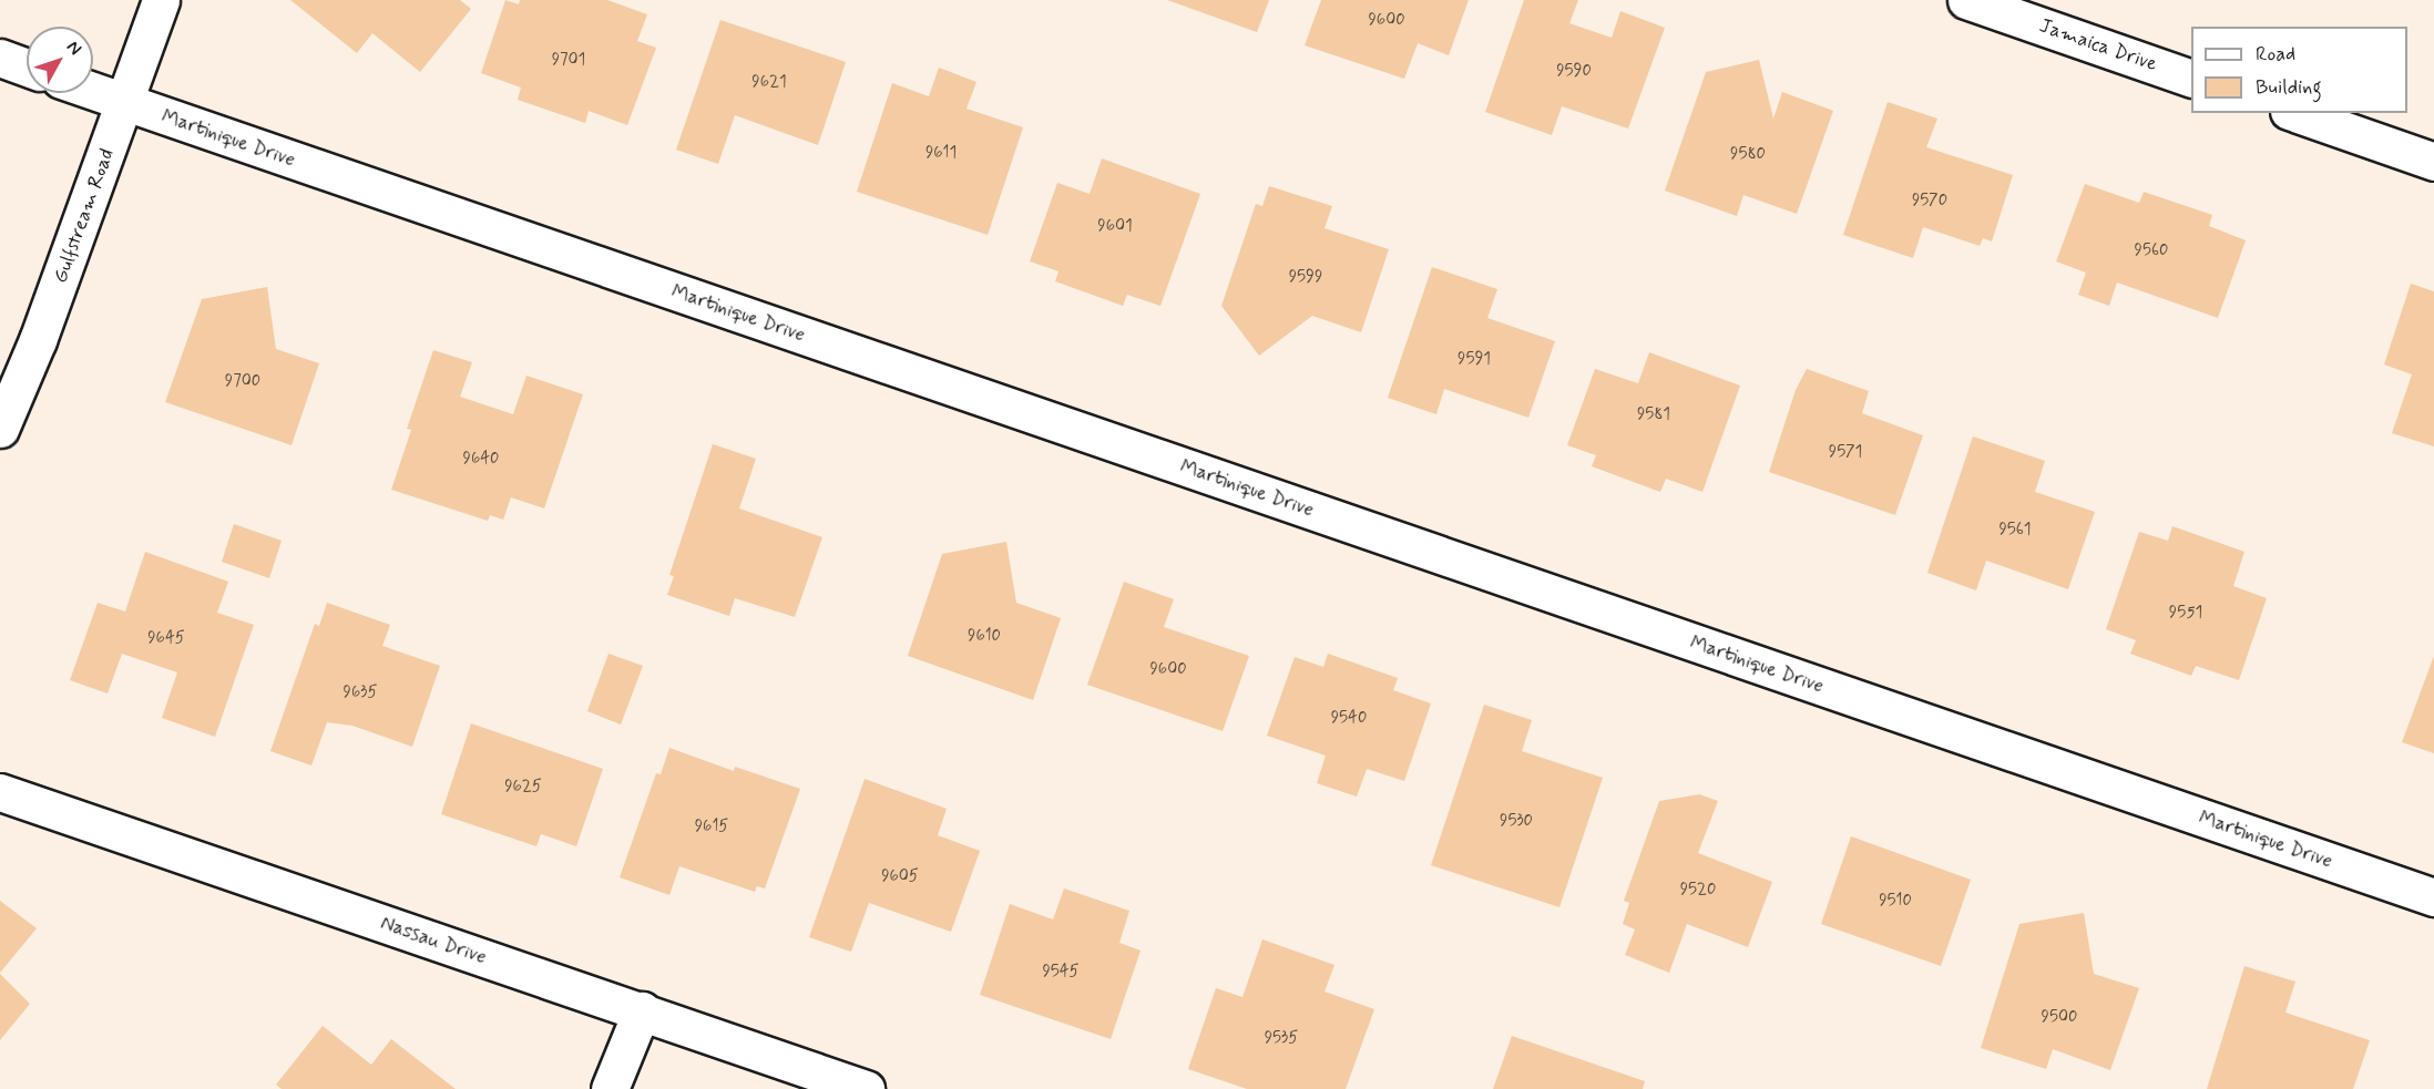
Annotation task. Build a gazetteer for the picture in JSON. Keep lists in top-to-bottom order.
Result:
{
  "streets": {
    "street": [
      "Jamaica Drive",
      "Martinique Drive",
      "Gulfstream Road",
      "Nassau Drive"
    ]
  },
  "crossings": [
    ["Martinique Drive", "Gulfstream Road"]
  ],
  "house_numbers": [
    "9600",
    "9701",
    "9590",
    "9621",
    "9611",
    "9580",
    "9570",
    "9601",
    "9560",
    "9599",
    "9591",
    "9700",
    "9581",
    "9571",
    "9640",
    "9561",
    "9551",
    "9610",
    "9645",
    "9600",
    "9635",
    "9540",
    "9625",
    "9530",
    "9615",
    "9605",
    "9520",
    "9510",
    "9545",
    "9500",
    "9535"
  ],
  "legend": ["Road", "Building"],
  "north": "top right"
}
